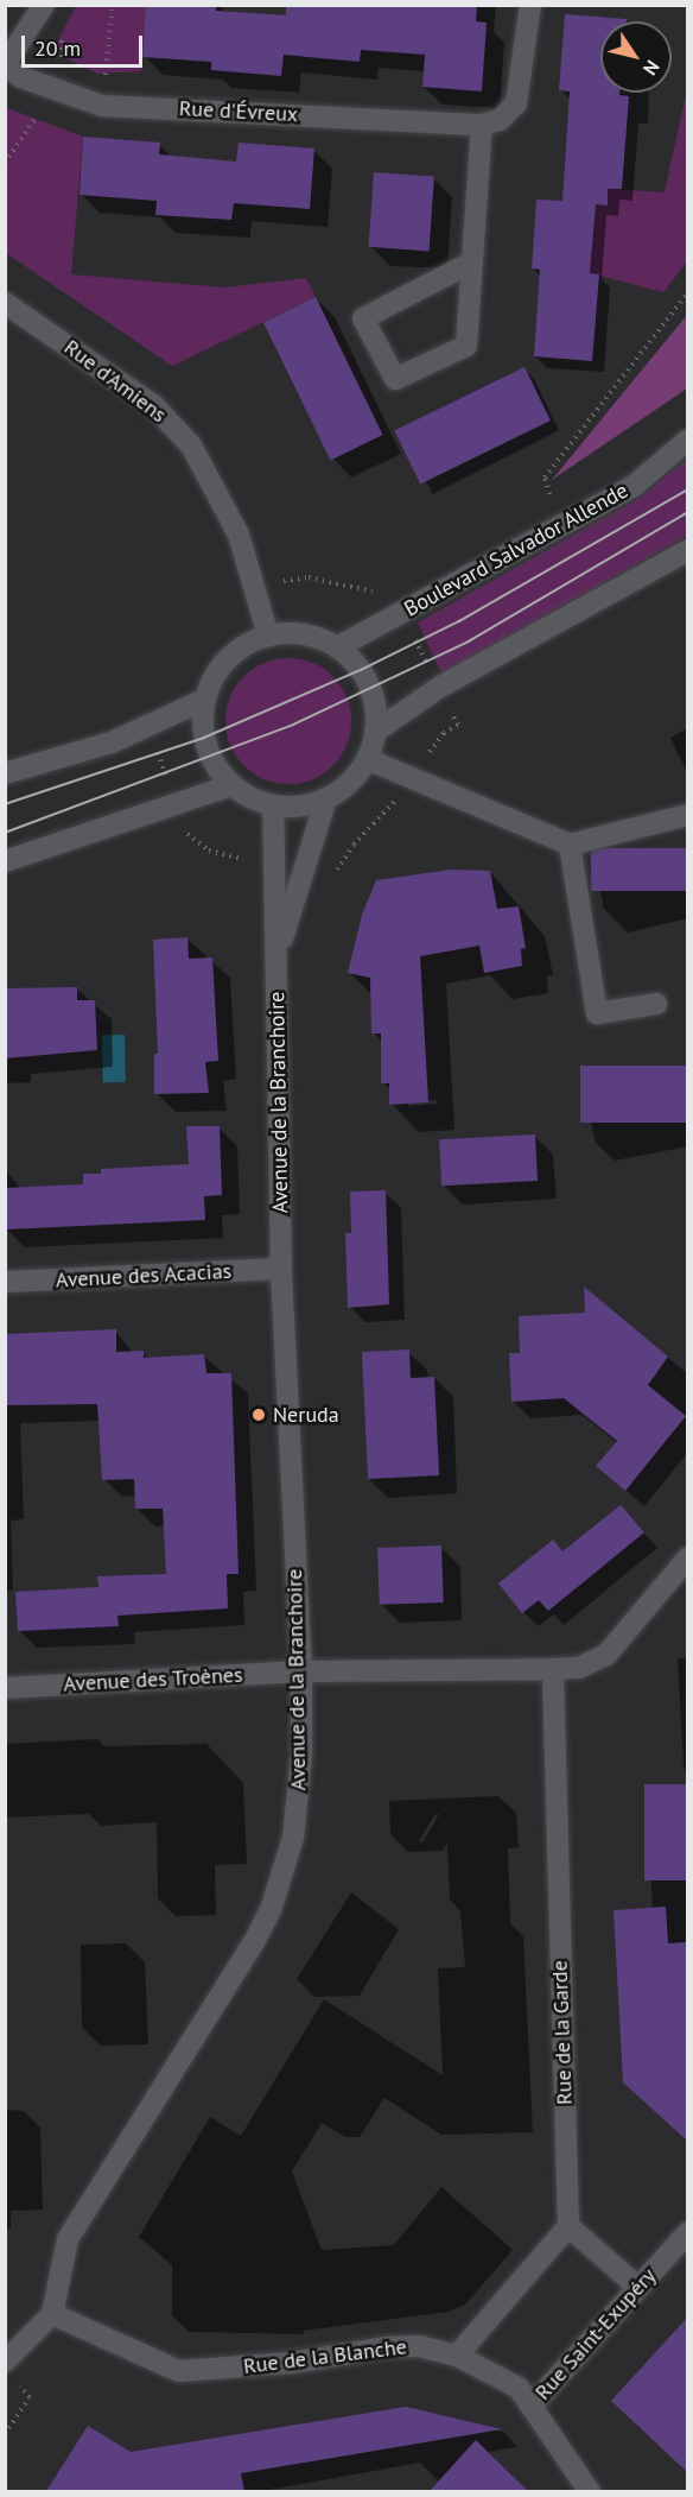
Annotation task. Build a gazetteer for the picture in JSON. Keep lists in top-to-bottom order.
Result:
{
  "streets": {
    "street": [
      "Rue d'Évreux",
      "Rue d'Amiens",
      "Boulevard Salvador Allende",
      "Avenue de la Branchoire",
      "Avenue des Acacias",
      "Avenue des Troènes",
      "Rue de la Garde",
      "Rue Saint-Exupéry",
      "Rue de la Blanche"
    ]
  },
  "crossings": [
    ["Rue d'Amiens", "Boulevard Salvador Allende"],
    ["Rue d'Amiens", "Avenue de la Branchoire"],
    ["Boulevard Salvador Allende", "Avenue de la Branchoire"],
    ["Avenue de la Branchoire", "Avenue des Acacias"],
    ["Avenue de la Branchoire", "Avenue des Troènes"],
    ["Avenue de la Branchoire", "Rue de la Blanche"],
    ["Rue Saint-Exupéry", "Rue de la Blanche"]
  ],
  "places": ["Neruda"],
  "scale_bar": "20 m",
  "north": "bottom right"
}
